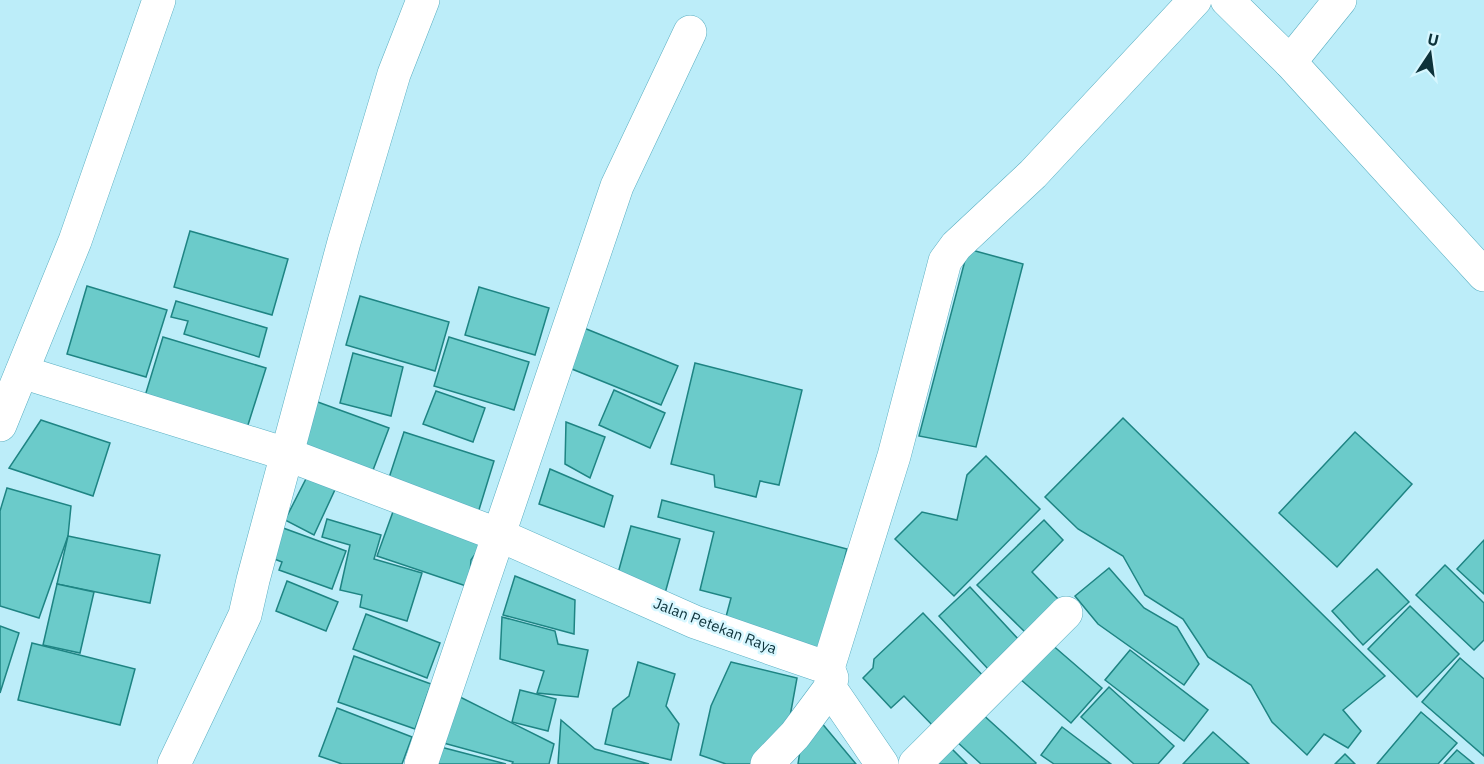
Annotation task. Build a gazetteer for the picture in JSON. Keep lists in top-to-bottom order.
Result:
{
  "streets": {
    "street": ["Jalan Petekan Raya"]
  },
  "north": "top"
}
